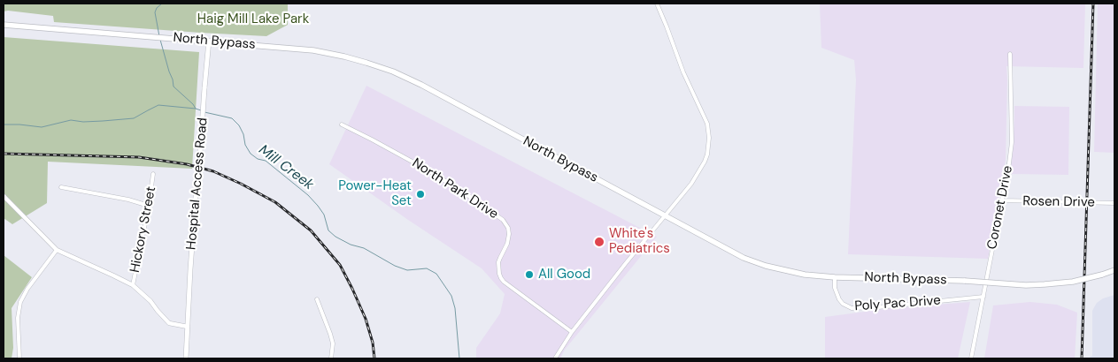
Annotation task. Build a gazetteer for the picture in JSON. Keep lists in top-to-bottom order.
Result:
{
  "streets": {
    "highway": ["North Bypass"],
    "main road": ["Hospital Access Road"],
    "street": [
      "North Park Drive",
      "Rosen Drive",
      "Coronet Drive",
      "Hickory Street",
      "Poly Pac Drive"
    ]
  },
  "crossings": [
    ["North Bypass", "Hospital Access Road"],
    ["North Bypass", "Poly Pac Drive"],
    ["Rosen Drive", "Coronet Drive"],
    ["Coronet Drive", "Poly Pac Drive"]
  ],
  "water": ["Mill Creek"],
  "parks": ["Haig Mill Lake Park"],
  "places": ["Power-Heat Set", "White's Pediatrics", "All Good"]
}
